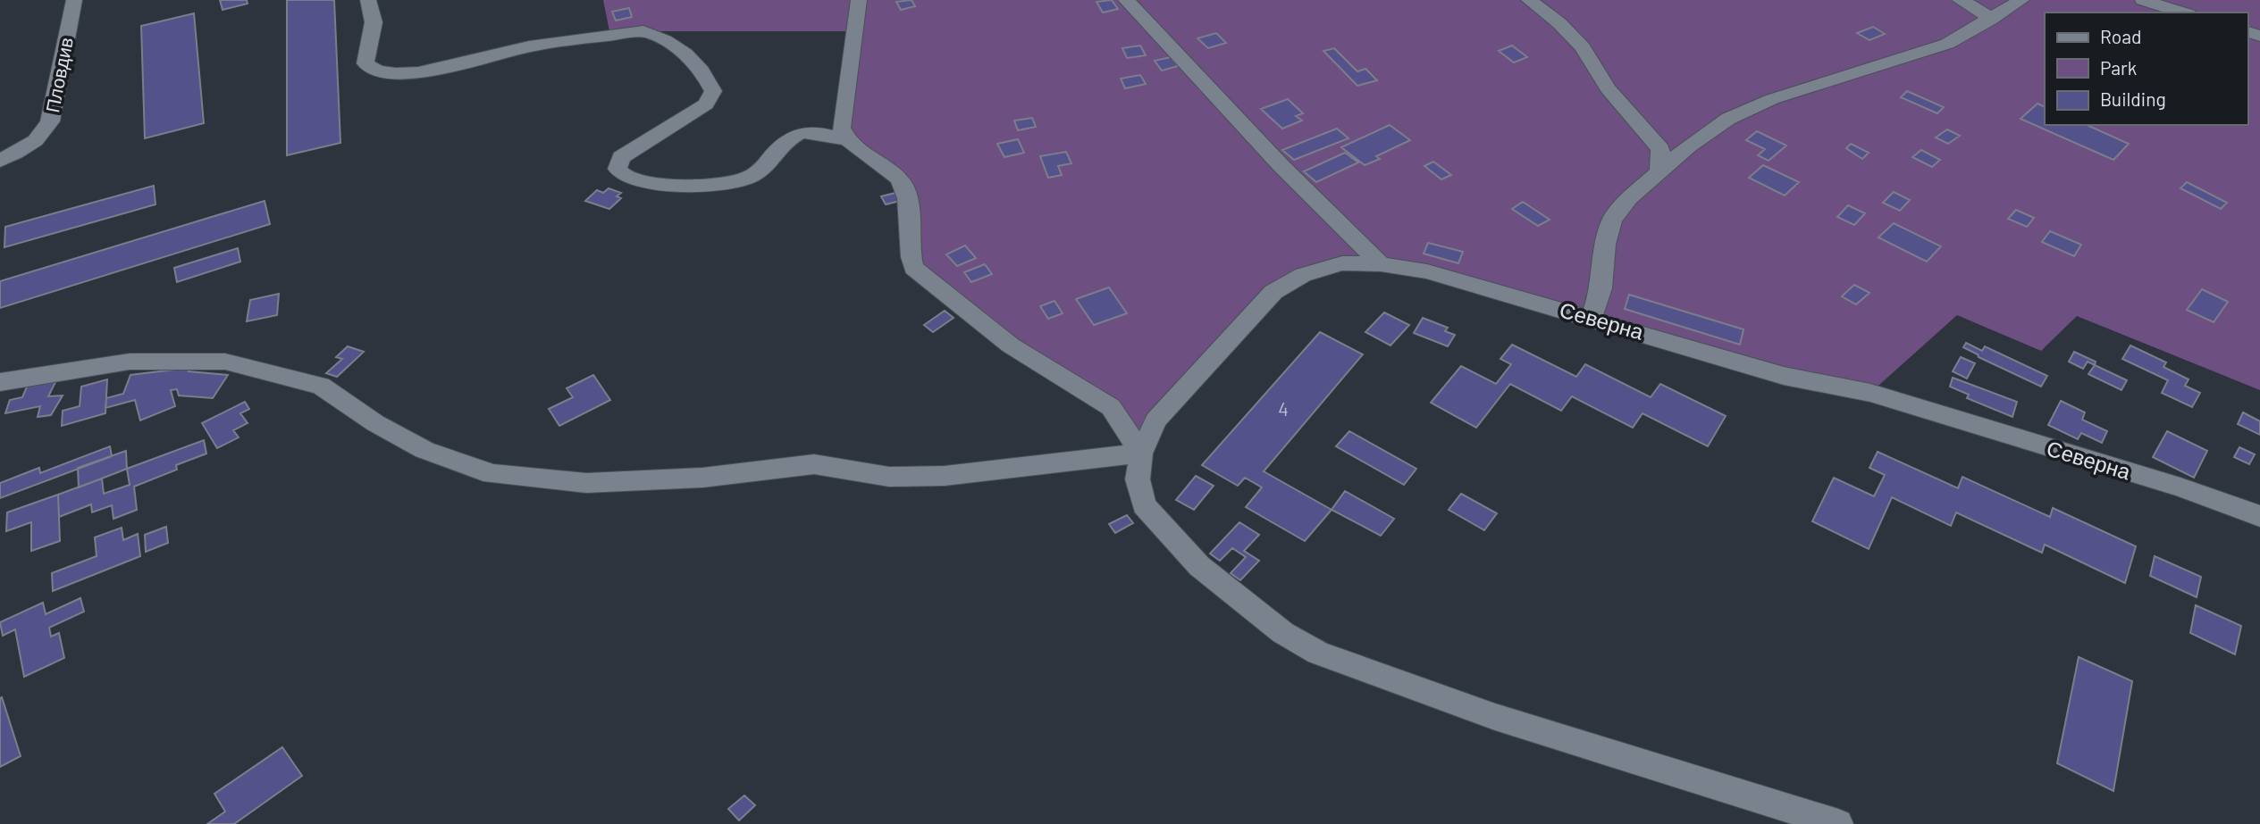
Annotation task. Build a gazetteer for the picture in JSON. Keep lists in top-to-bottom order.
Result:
{
  "streets": {
    "street": ["Пловдив", "Северна"]
  },
  "house_numbers": ["4"],
  "legend": ["Road", "Park", "Building"]
}
